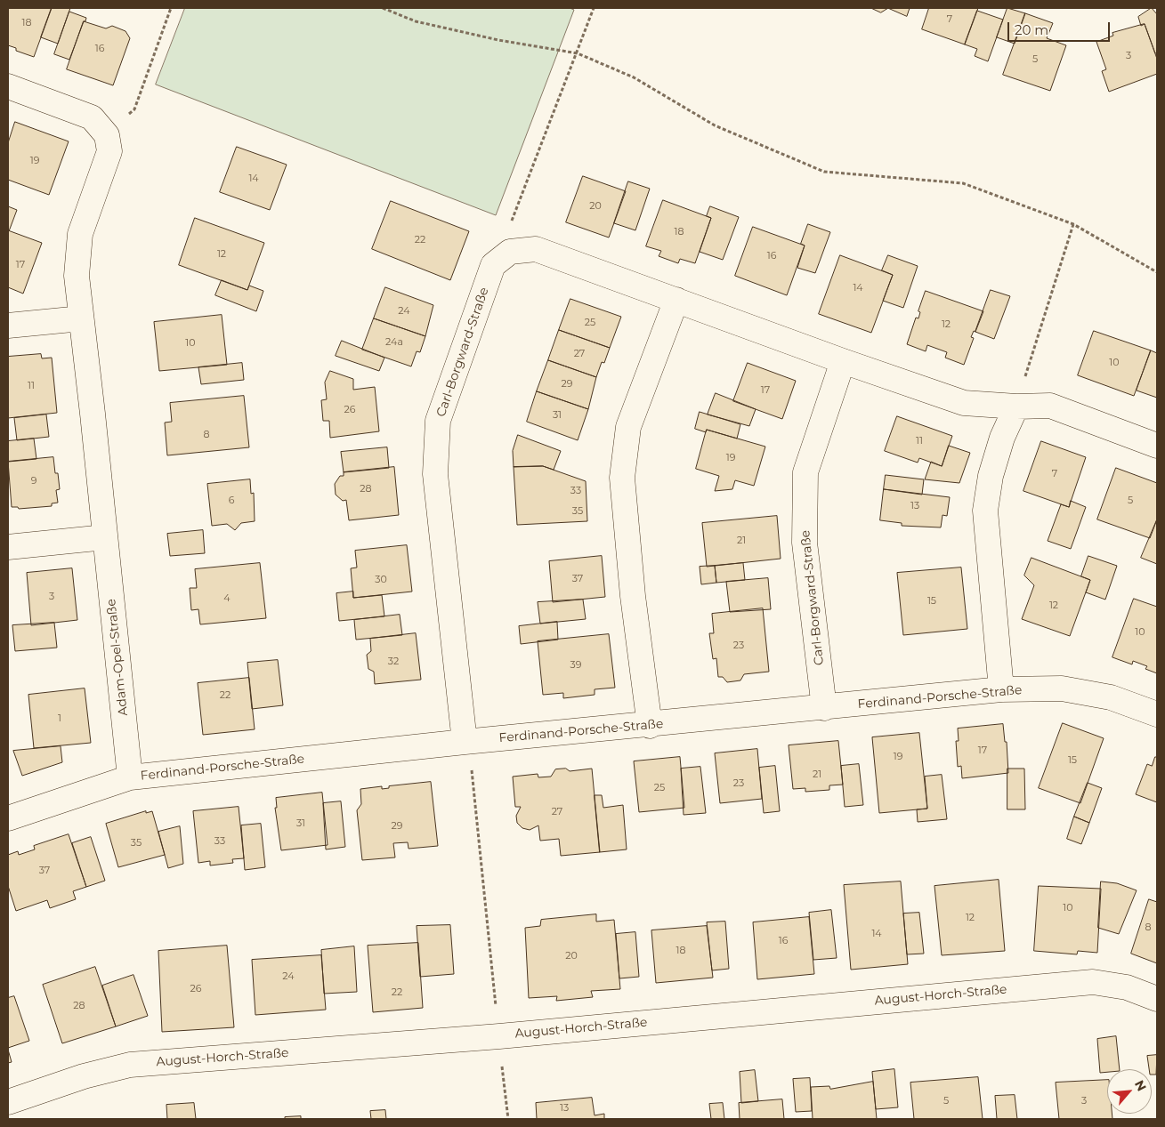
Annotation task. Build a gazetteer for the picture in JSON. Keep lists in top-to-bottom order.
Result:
{
  "streets": {
    "street": [
      "Carl-Borgward-Straße",
      "Adam-Opel-Straße",
      "Ferdinand-Porsche-Straße",
      "August-Horch-Straße"
    ]
  },
  "crossings": [
    ["Carl-Borgward-Straße", "Ferdinand-Porsche-Straße"],
    ["Adam-Opel-Straße", "Ferdinand-Porsche-Straße"]
  ],
  "house_numbers": [
    "7",
    "18",
    "16",
    "3",
    "5",
    "19",
    "14",
    "20",
    "18",
    "22",
    "12",
    "16",
    "17",
    "14",
    "24",
    "25",
    "12",
    "24a",
    "10",
    "27",
    "10",
    "29",
    "11",
    "17",
    "26",
    "31",
    "8",
    "11",
    "19",
    "7",
    "9",
    "28",
    "33",
    "6",
    "5",
    "13",
    "35",
    "21",
    "37",
    "30",
    "3",
    "4",
    "15",
    "12",
    "10",
    "23",
    "32",
    "39",
    "22",
    "1",
    "17",
    "19",
    "15",
    "21",
    "23",
    "25",
    "27",
    "31",
    "29",
    "33",
    "35",
    "37",
    "10",
    "12",
    "8",
    "14",
    "16",
    "18",
    "20",
    "24",
    "26",
    "22",
    "28",
    "5",
    "3",
    "13"
  ],
  "scale_bar": "20 m",
  "north": "top right"
}
